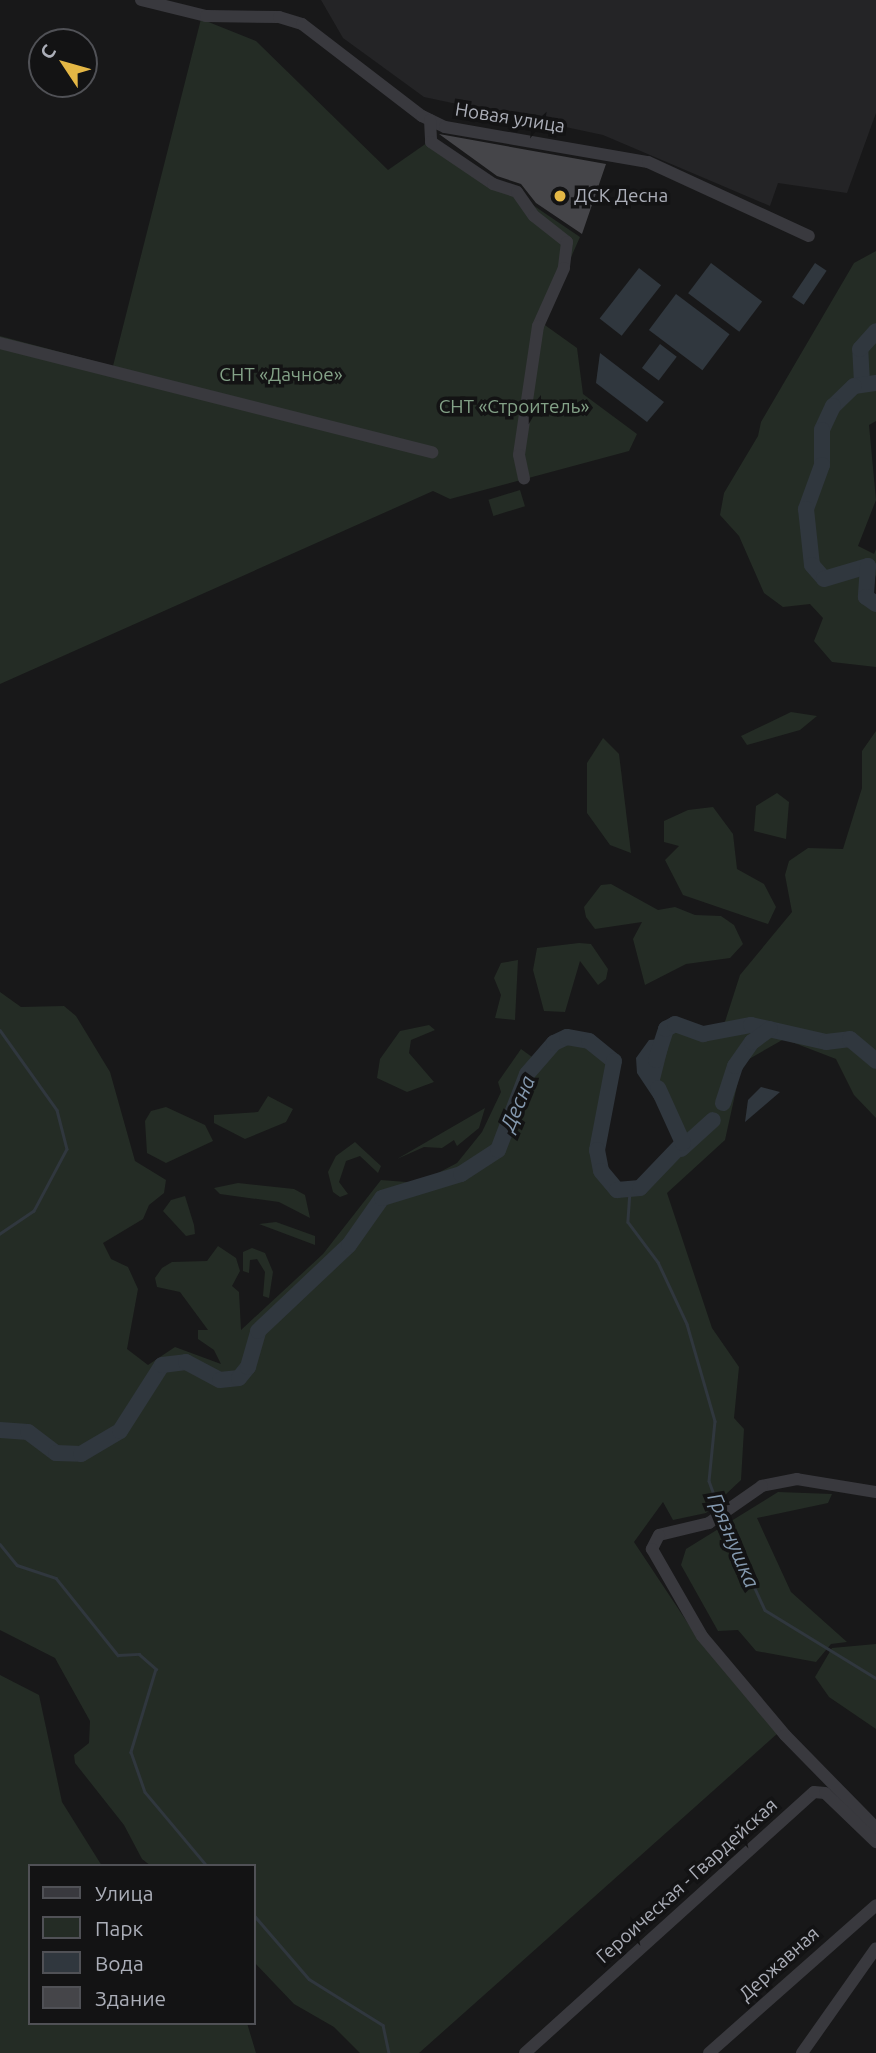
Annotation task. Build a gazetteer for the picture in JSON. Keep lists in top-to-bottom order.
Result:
{
  "streets": {
    "street": ["Новая улица", "Героическая - Гвардейская", "Державная"]
  },
  "water": ["Десна", "Грязнушка"],
  "parks": ["СНТ «Дачное»", "СНТ «Строитель»"],
  "places": ["ДСК Десна"],
  "legend": [
    "Улица",
    "Парк",
    "Вода",
    "Здание"
  ],
  "north": "top left"
}
